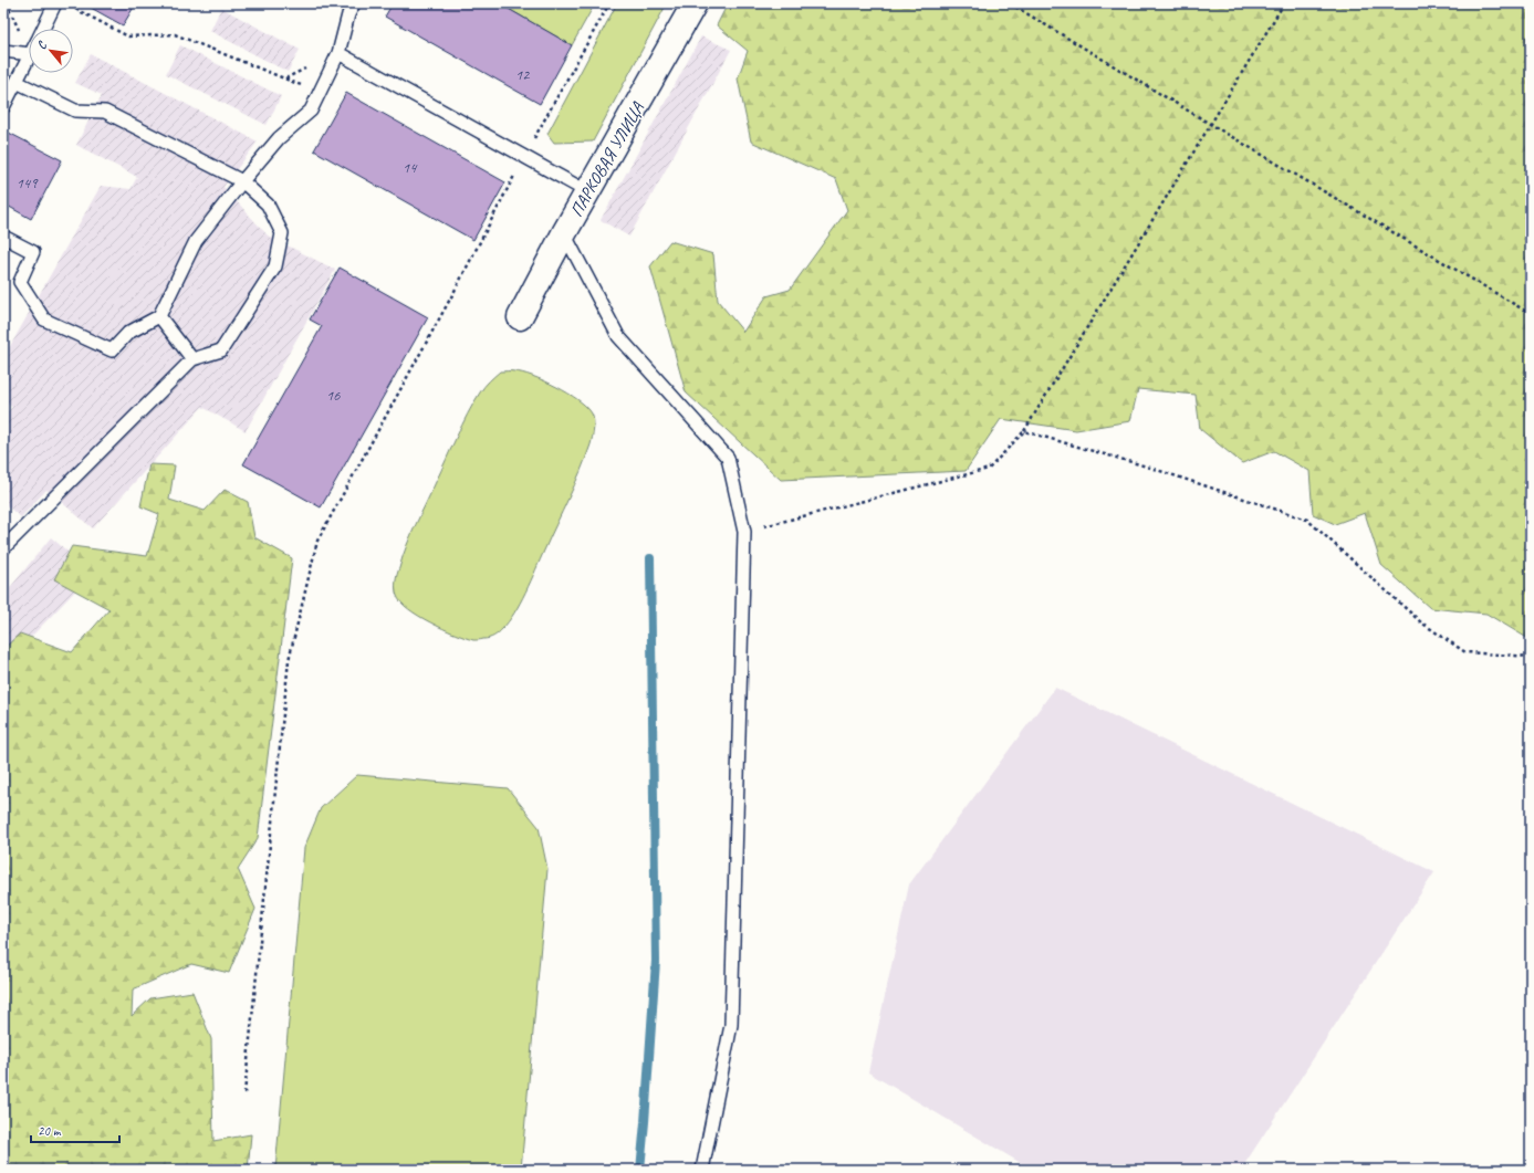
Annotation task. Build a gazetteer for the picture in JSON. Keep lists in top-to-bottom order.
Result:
{
  "streets": {
    "street": ["ПАРКОВАЯ УЛИЦА"]
  },
  "house_numbers": [
    "12",
    "14",
    "149",
    "16"
  ],
  "scale_bar": "20 m",
  "north": "top left"
}
